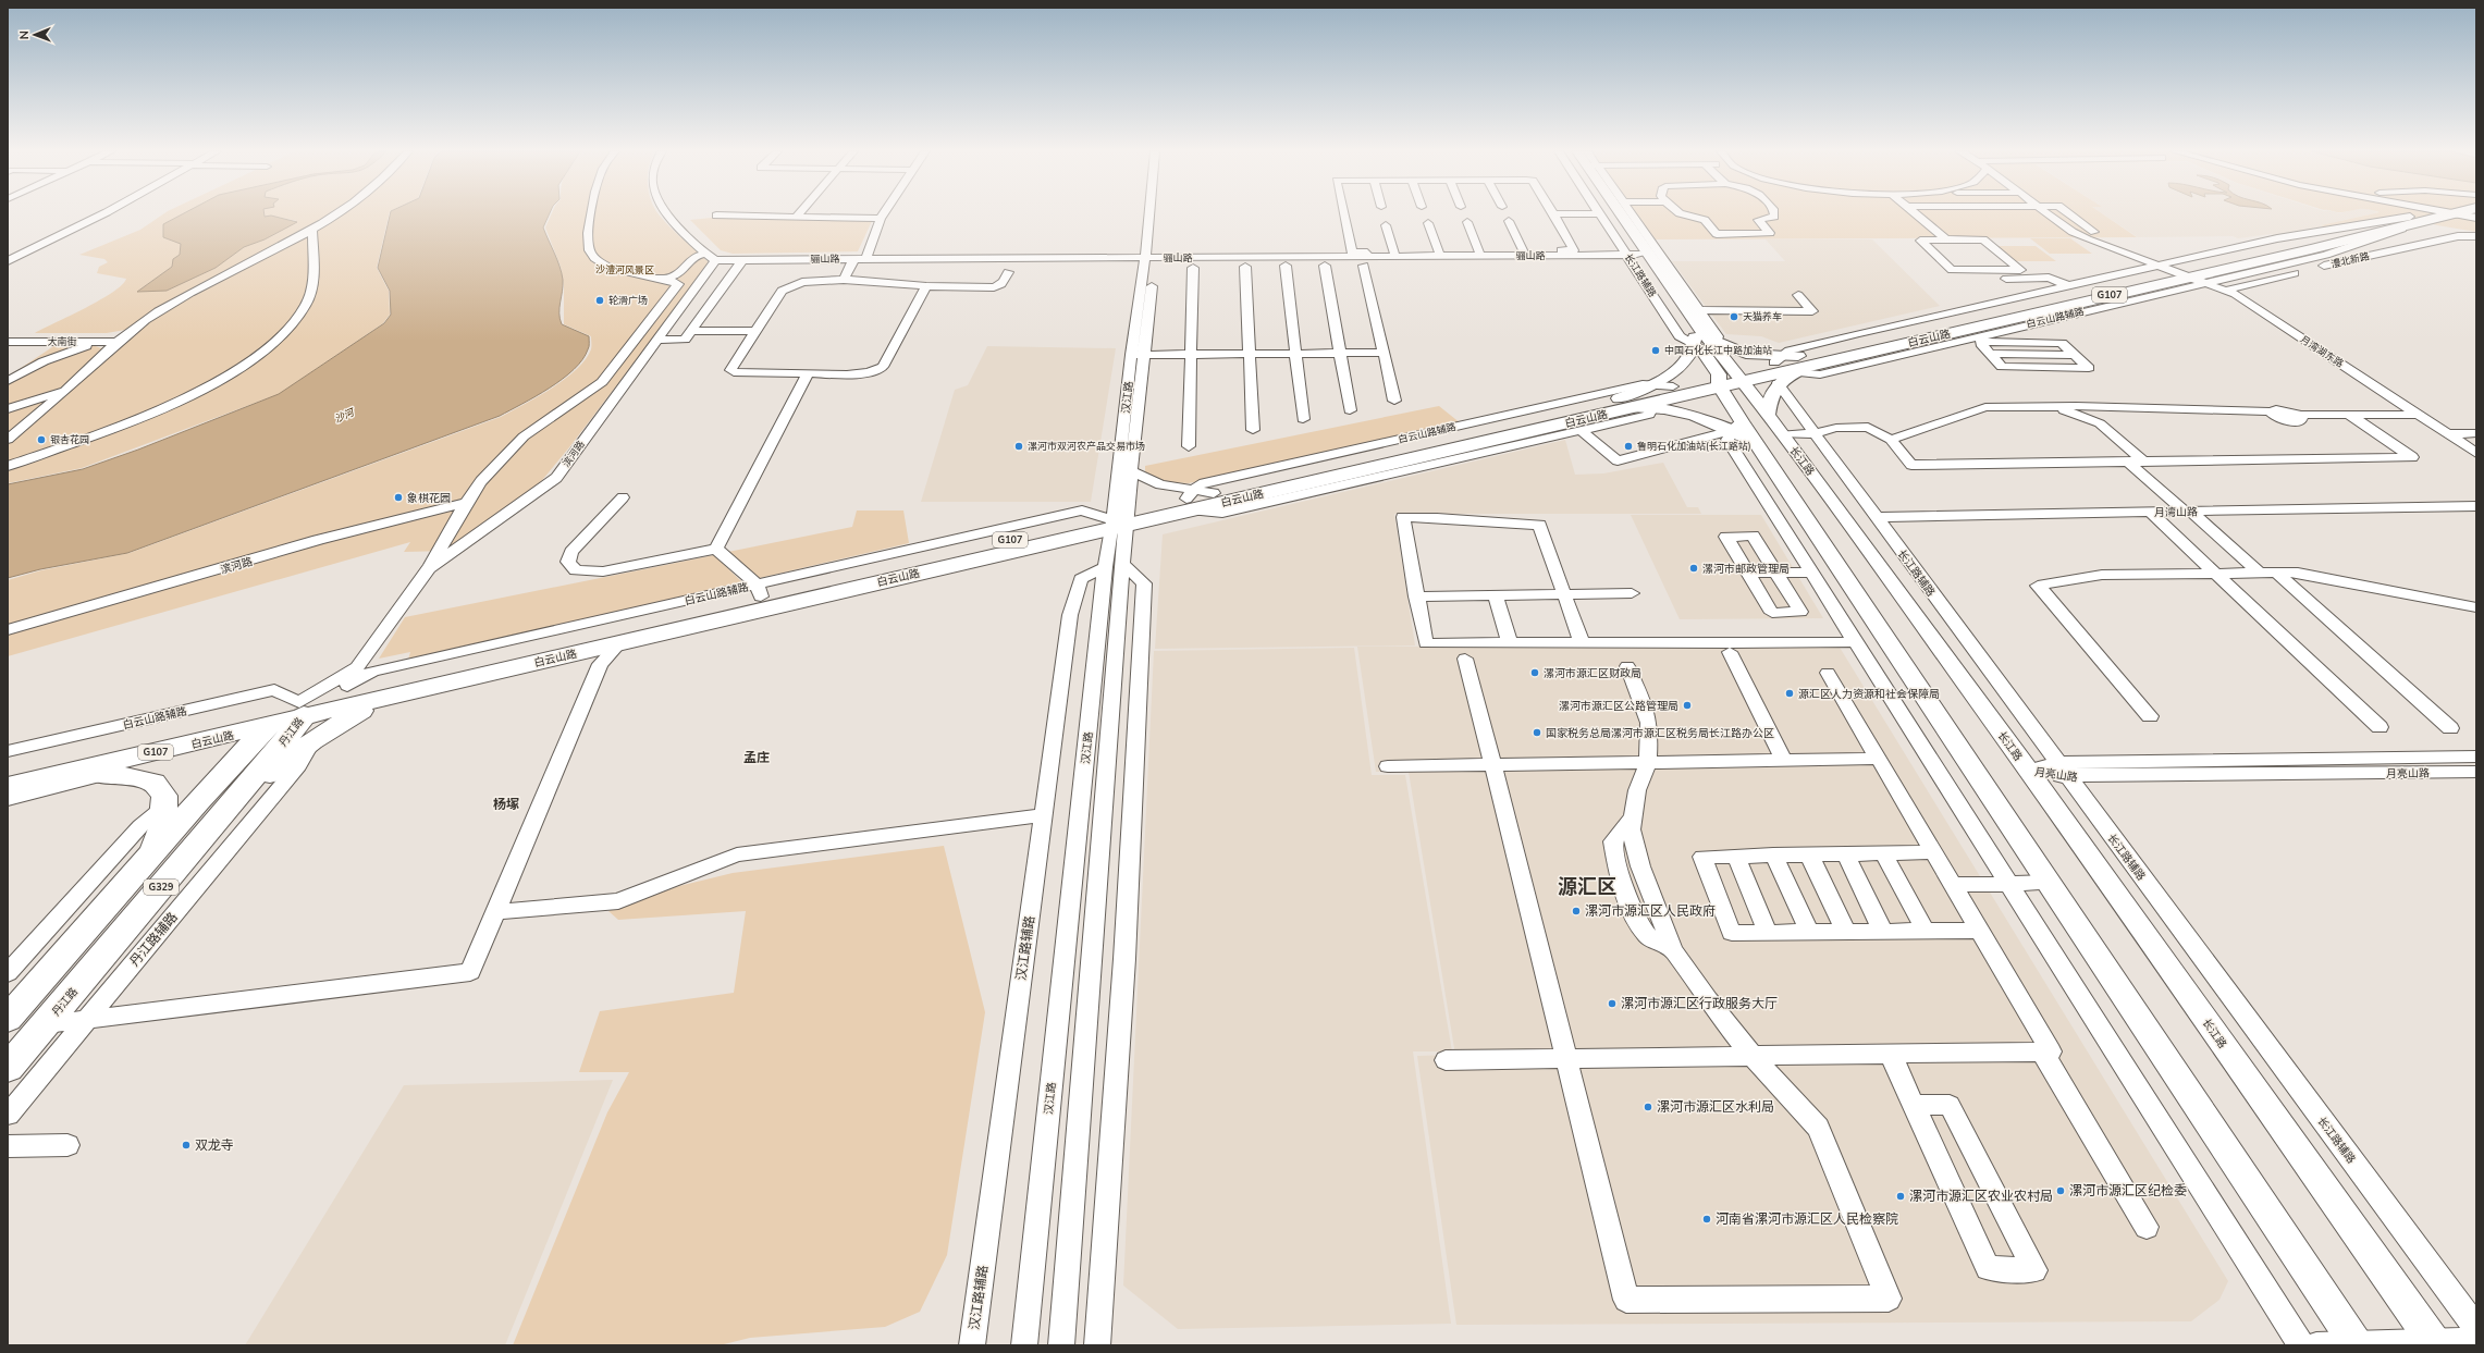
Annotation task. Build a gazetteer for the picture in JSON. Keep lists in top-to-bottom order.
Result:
{
  "streets": {
    "highway": [
      "G107",
      "白云山路",
      "丹江路",
      "G329"
    ],
    "main road": ["长江路"],
    "street": [
      "骊山路",
      "澧北新路",
      "长江路辅路",
      "白云山路辅路",
      "大南街",
      "月湾湖东路",
      "汉江路",
      "滨河路",
      "月湾山路",
      "月亮山路",
      "丹江路辅路",
      "汉江路辅路"
    ]
  },
  "crossings": [
    ["骊山路", "长江路辅路"],
    ["骊山路", "汉江路"],
    ["骊山路", "滨河路"],
    ["骊山路", "长江路"],
    ["澧北新路", "月湾湖东路"],
    ["长江路辅路", "白云山路辅路"],
    ["长江路辅路", "白云山路"],
    ["长江路辅路", "长江路"],
    ["长江路辅路", "月湾山路"],
    ["长江路辅路", "月亮山路"],
    ["白云山路辅路", "白云山路"],
    ["白云山路辅路", "月湾湖东路"],
    ["白云山路辅路", "滨河路"],
    ["白云山路辅路", "丹江路"],
    ["白云山路辅路", "丹江路辅路"],
    ["白云山路", "月湾湖东路"],
    ["白云山路", "汉江路"],
    ["白云山路", "滨河路"],
    ["白云山路", "长江路"],
    ["白云山路", "丹江路"],
    ["白云山路", "丹江路辅路"],
    ["汉江路", "汉江路辅路"],
    ["滨河路", "丹江路"],
    ["滨河路", "丹江路辅路"],
    ["长江路", "月亮山路"],
    ["丹江路", "丹江路辅路"]
  ],
  "districts": ["孟庄", "杨塚", "源汇区"],
  "water": ["沙河"],
  "parks": ["沙澧河风景区"],
  "places": [
    "轮滑广场",
    "天猫养车",
    "中国石化长江中路加油站",
    "银杏花园",
    "漯河市双河农产品交易市场",
    "鲁明石化加油站(长江路站)",
    "象棋花园",
    "漯河市邮政管理局",
    "漯河市源汇区财政局",
    "源汇区人力资源和社会保障局",
    "漯河市源汇区公路管理局",
    "国家税务总局漯河市源汇区税务局长江路办公区",
    "漯河市源汇区人民政府",
    "漯河市源汇区行政服务大厅",
    "漯河市源汇区水利局",
    "双龙寺",
    "漯河市源汇区纪检委",
    "漯河市源汇区农业农村局",
    "河南省漯河市源汇区人民检察院"
  ],
  "north": "left"
}
